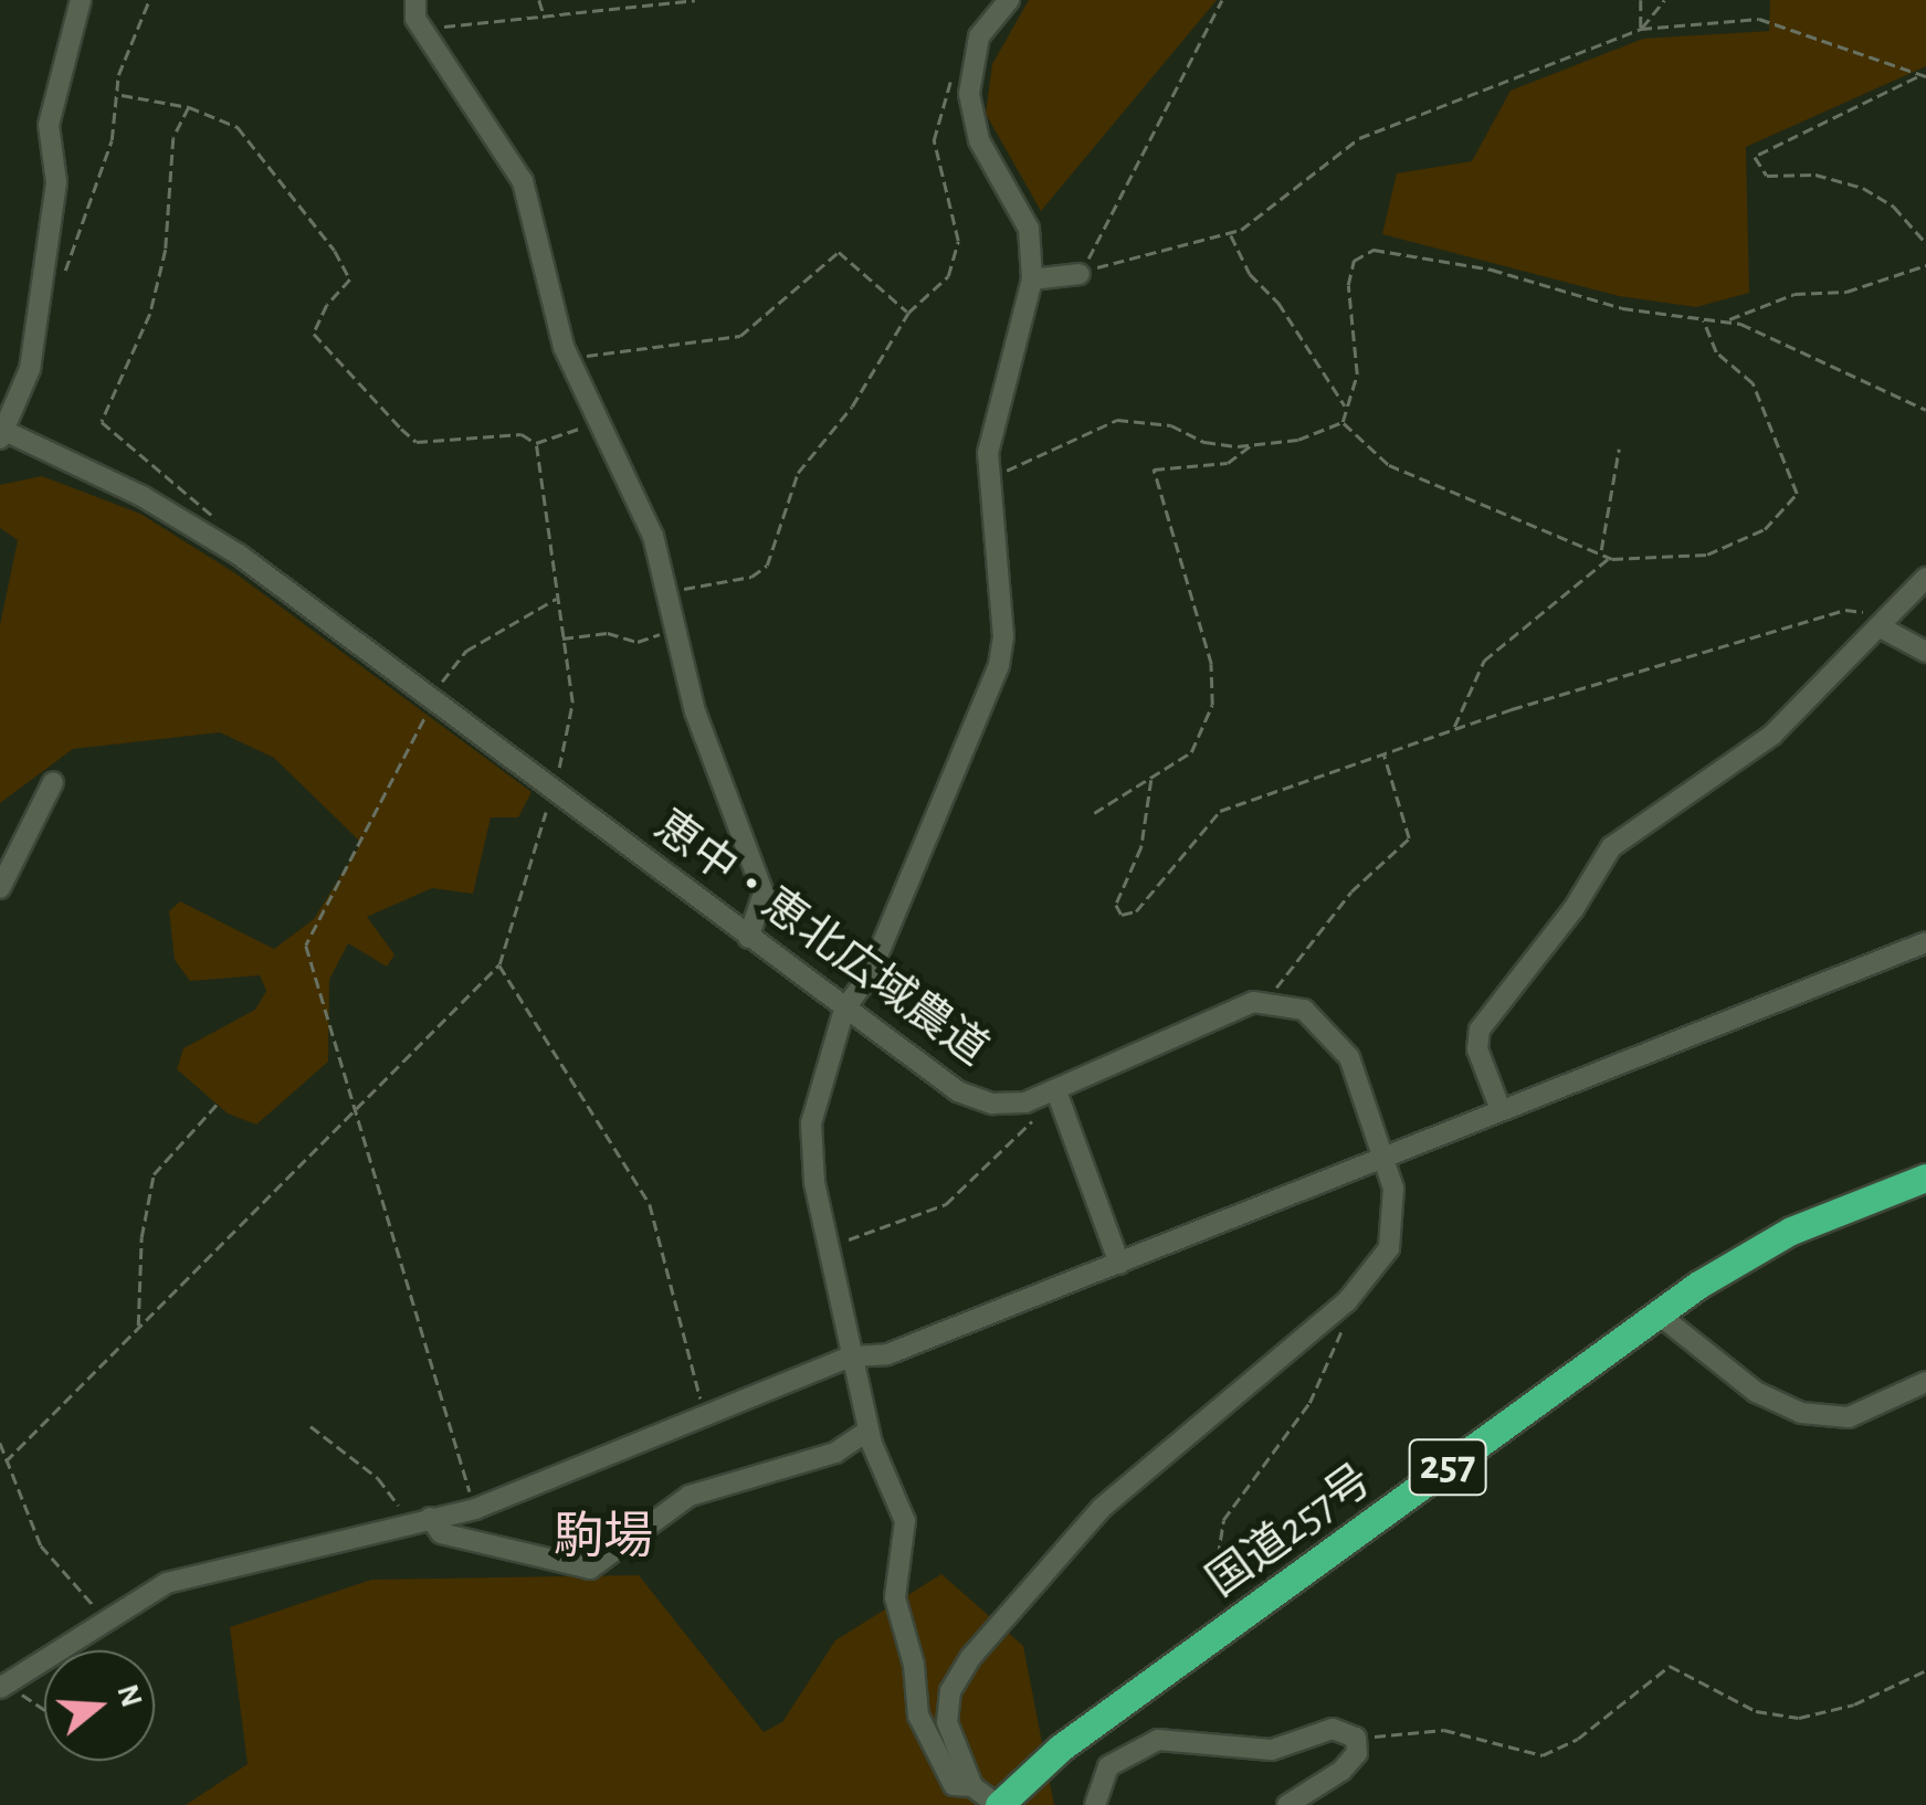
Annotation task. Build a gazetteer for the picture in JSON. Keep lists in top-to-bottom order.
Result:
{
  "streets": {
    "highway": ["257", "国道257号"],
    "street": ["恵中・恵北広域農道"]
  },
  "districts": ["駒場"],
  "north": "right"
}
